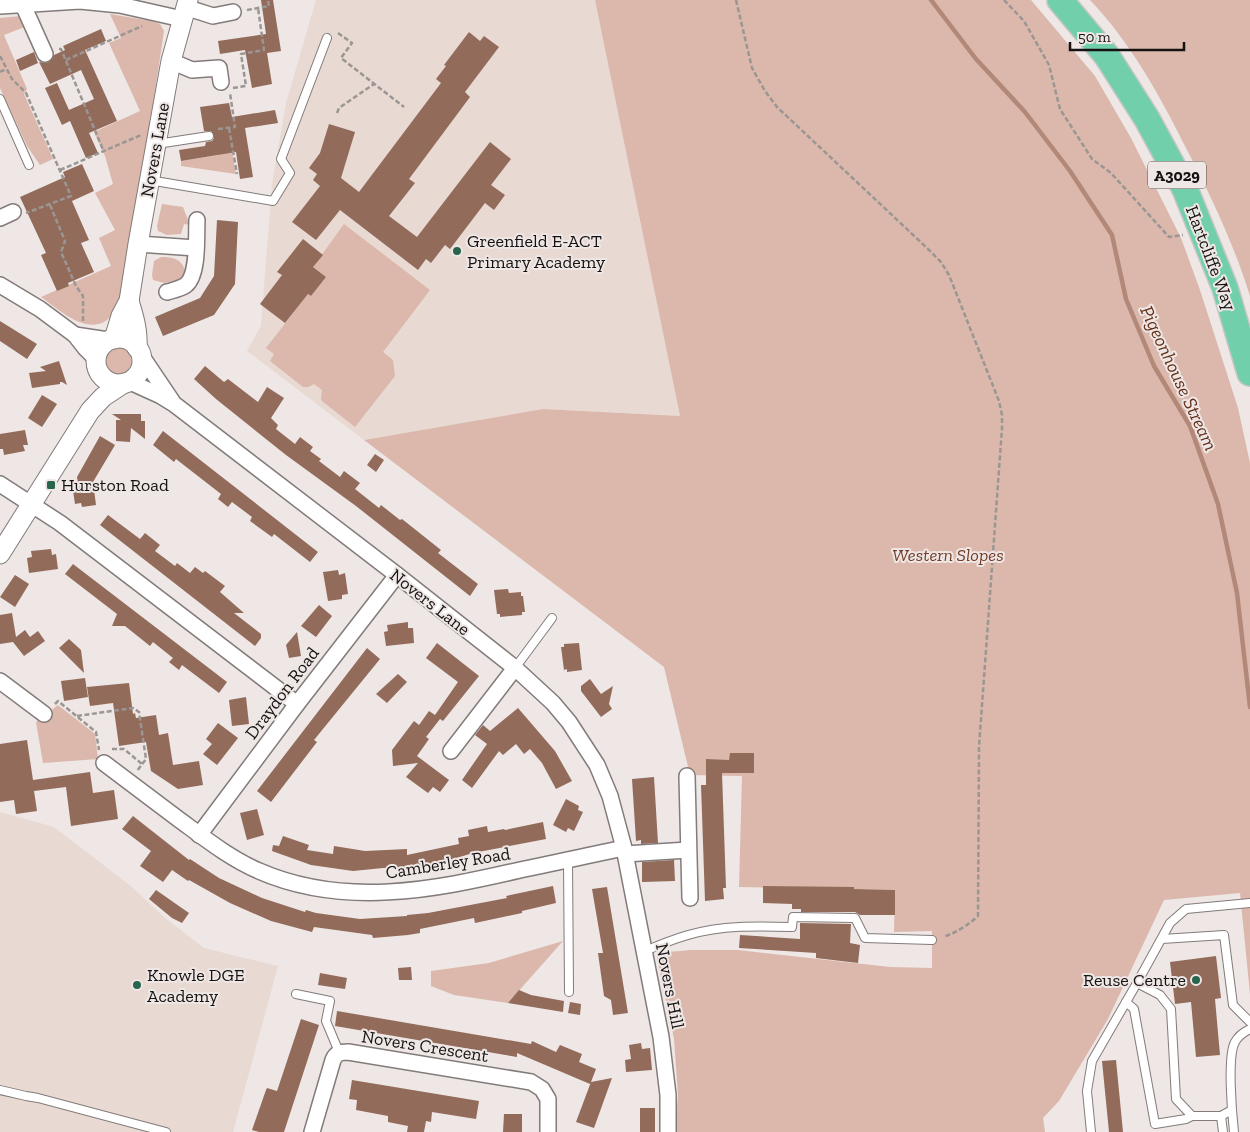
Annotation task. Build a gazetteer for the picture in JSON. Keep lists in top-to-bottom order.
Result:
{
  "streets": {
    "highway": ["A3029", "Hartcliffe Way"],
    "street": [
      "Novers Lane",
      "Draydon Road",
      "Camberley Road",
      "Novers Hill",
      "Novers Crescent"
    ]
  },
  "crossings": [
    ["Novers Lane", "Draydon Road"],
    ["Novers Lane", "Camberley Road"],
    ["Novers Lane", "Novers Hill"],
    ["Draydon Road", "Camberley Road"],
    ["Camberley Road", "Novers Hill"]
  ],
  "water": ["Pigeonhouse Stream"],
  "parks": ["Western Slopes"],
  "places": {
    "other": ["Greenfield E-ACT Primary Academy", "Reuse Centre", "Knowle DGE Academy"],
    "transit": ["Hurston Road"]
  },
  "scale_bar": "50 m"
}
